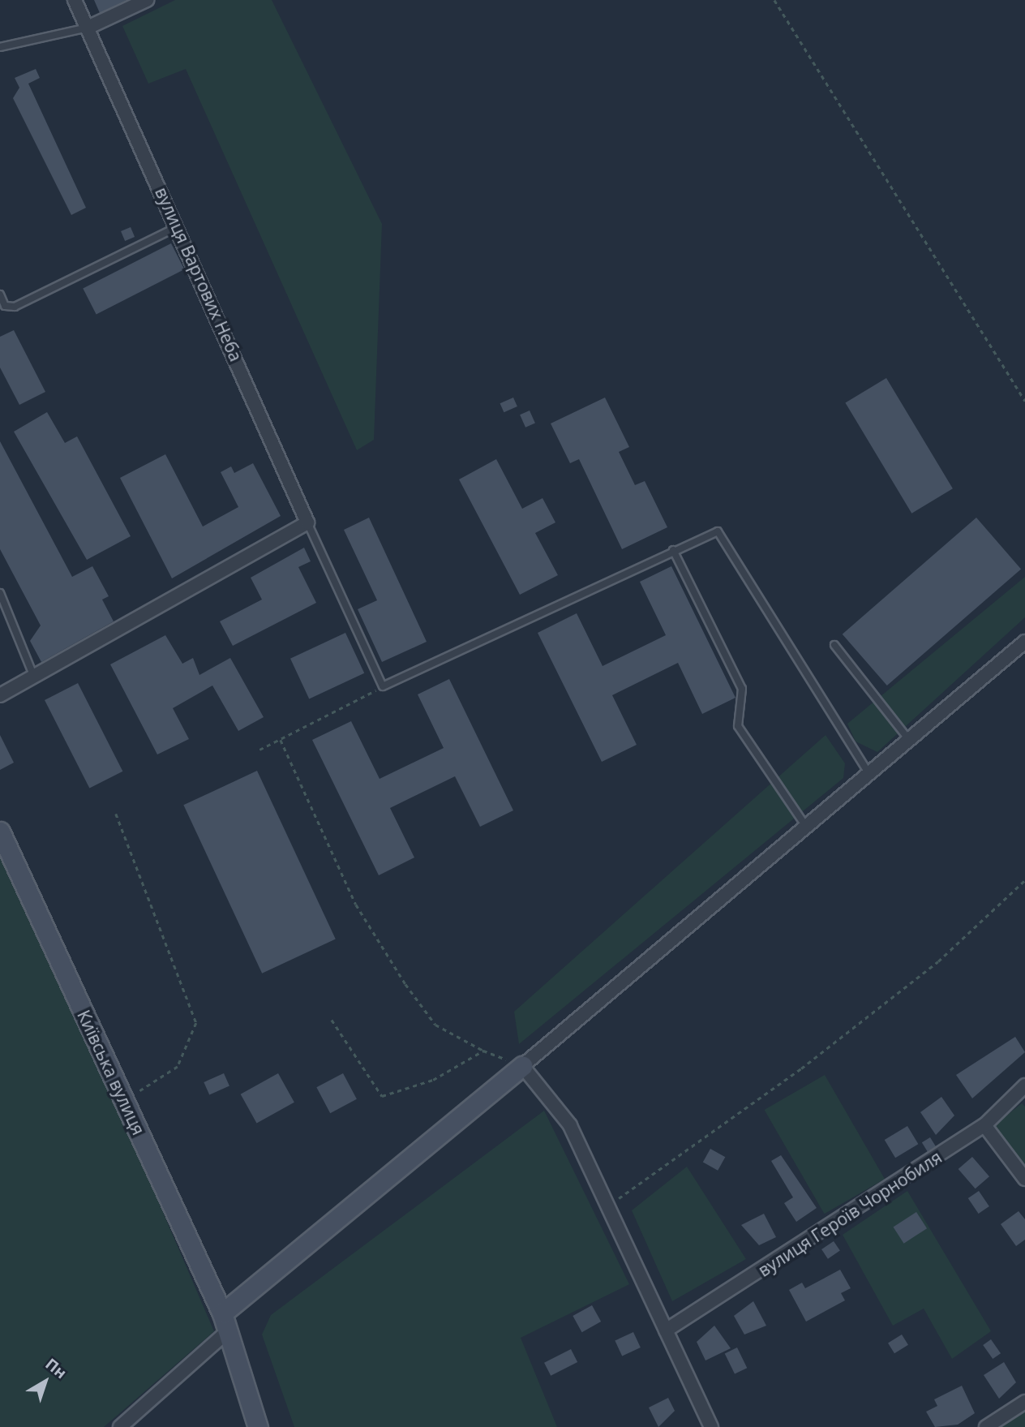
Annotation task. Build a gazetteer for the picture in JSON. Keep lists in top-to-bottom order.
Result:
{
  "streets": {
    "street": ["вулиця Вартових Неба", "Київська вулиця", "вулиця Героїв Чорнобиля"]
  },
  "north": "top right"
}
